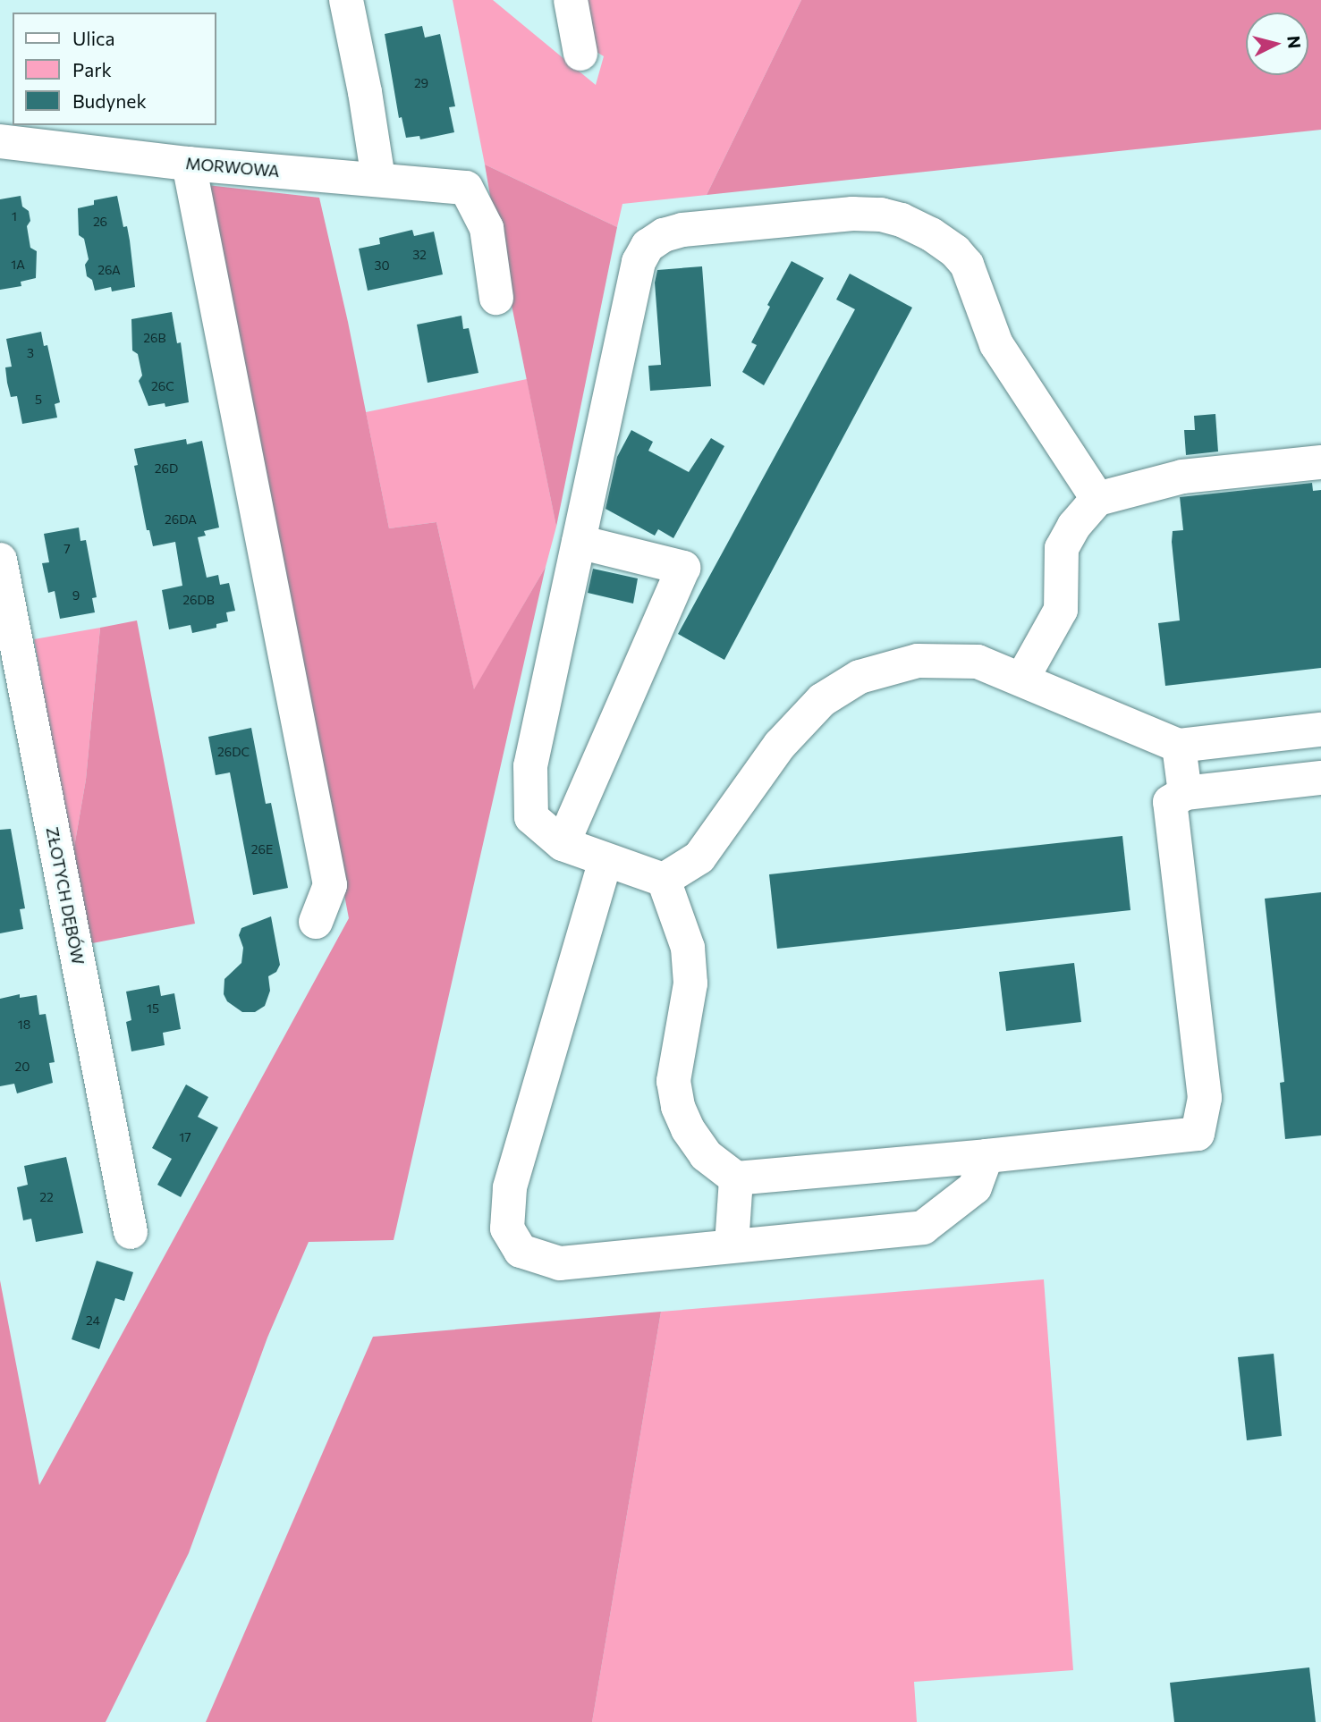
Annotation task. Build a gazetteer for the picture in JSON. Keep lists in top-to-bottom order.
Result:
{
  "streets": {
    "street": ["MORWOWA", "ZŁOTYCH DĘBÓW"]
  },
  "house_numbers": [
    "29",
    "1",
    "26",
    "32",
    "1A",
    "30",
    "26A",
    "26B",
    "3",
    "26C",
    "5",
    "26D",
    "26DA",
    "7",
    "9",
    "26DB",
    "26DC",
    "26E",
    "15",
    "18",
    "20",
    "17",
    "22",
    "24"
  ],
  "legend": ["Ulica", "Park", "Budynek"],
  "north": "right"
}
